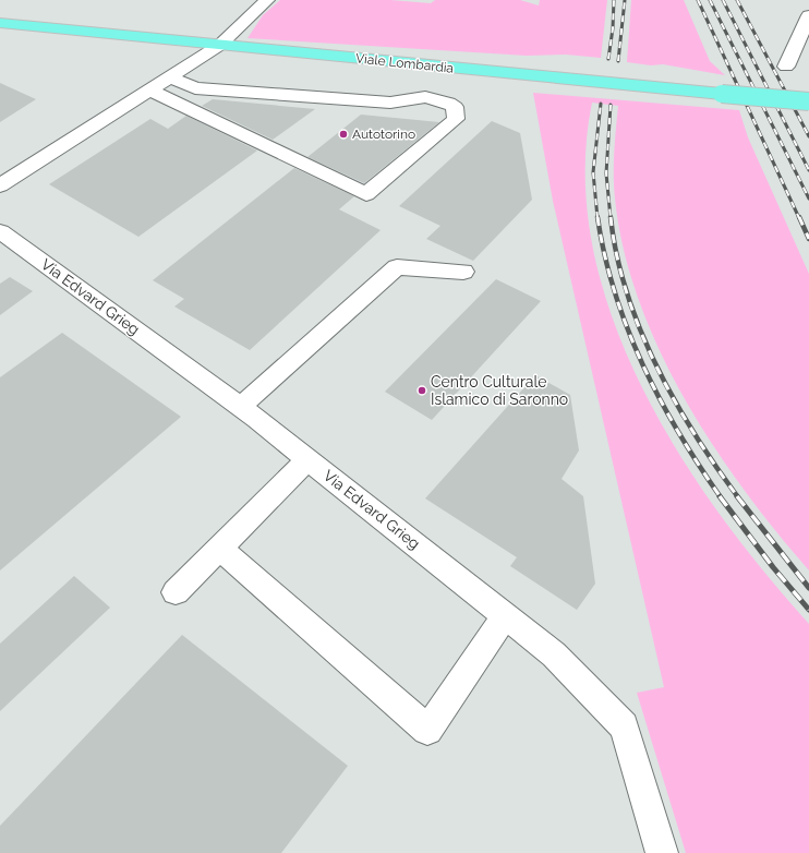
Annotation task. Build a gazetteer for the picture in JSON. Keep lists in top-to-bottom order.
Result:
{
  "streets": {
    "main road": ["Viale Lombardia"],
    "street": ["Via Edvard Grieg"]
  },
  "places": ["Autotorino", "Centro Culturale Islamico di Saronno"]
}
